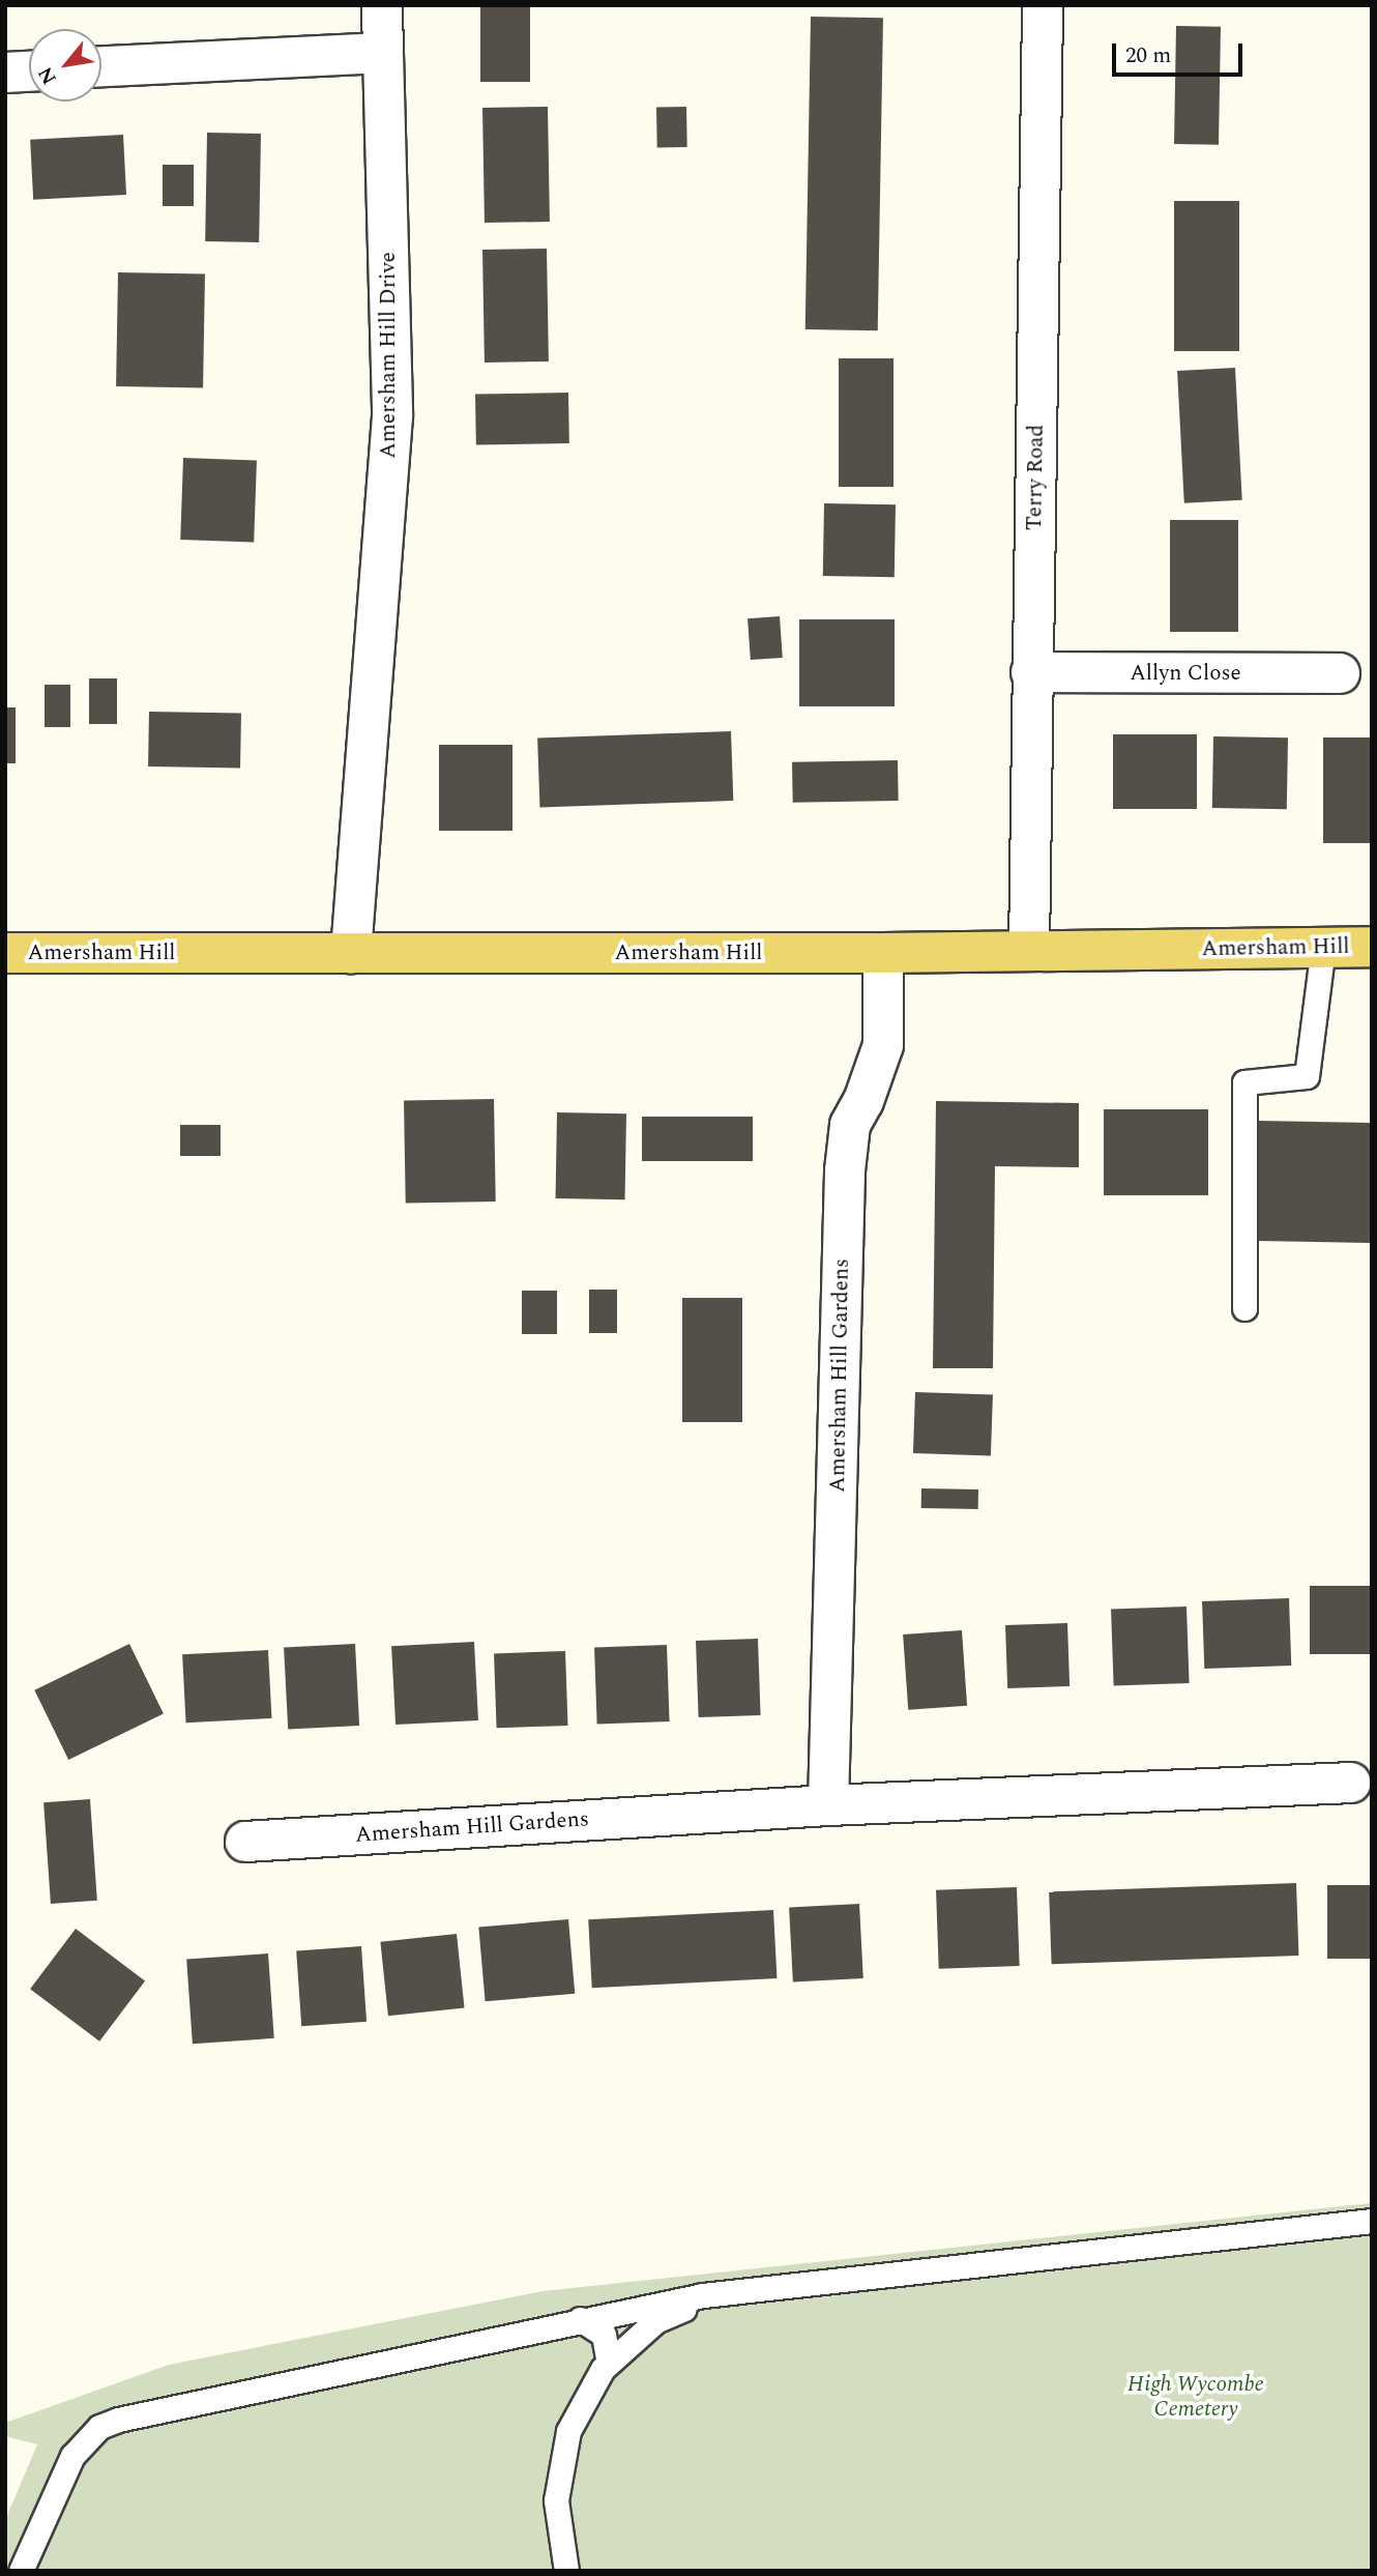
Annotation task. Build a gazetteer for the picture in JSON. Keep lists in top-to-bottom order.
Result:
{
  "streets": {
    "main road": ["Amersham Hill"],
    "street": [
      "Amersham Hill Drive",
      "Terry Road",
      "Allyn Close",
      "Amersham Hill Gardens"
    ]
  },
  "crossings": [
    ["Amersham Hill Drive", "Amersham Hill"],
    ["Terry Road", "Allyn Close"],
    ["Terry Road", "Amersham Hill"],
    ["Amersham Hill", "Amersham Hill Gardens"]
  ],
  "parks": ["High Wycombe Cemetery"],
  "scale_bar": "20 m",
  "north": "bottom left"
}
